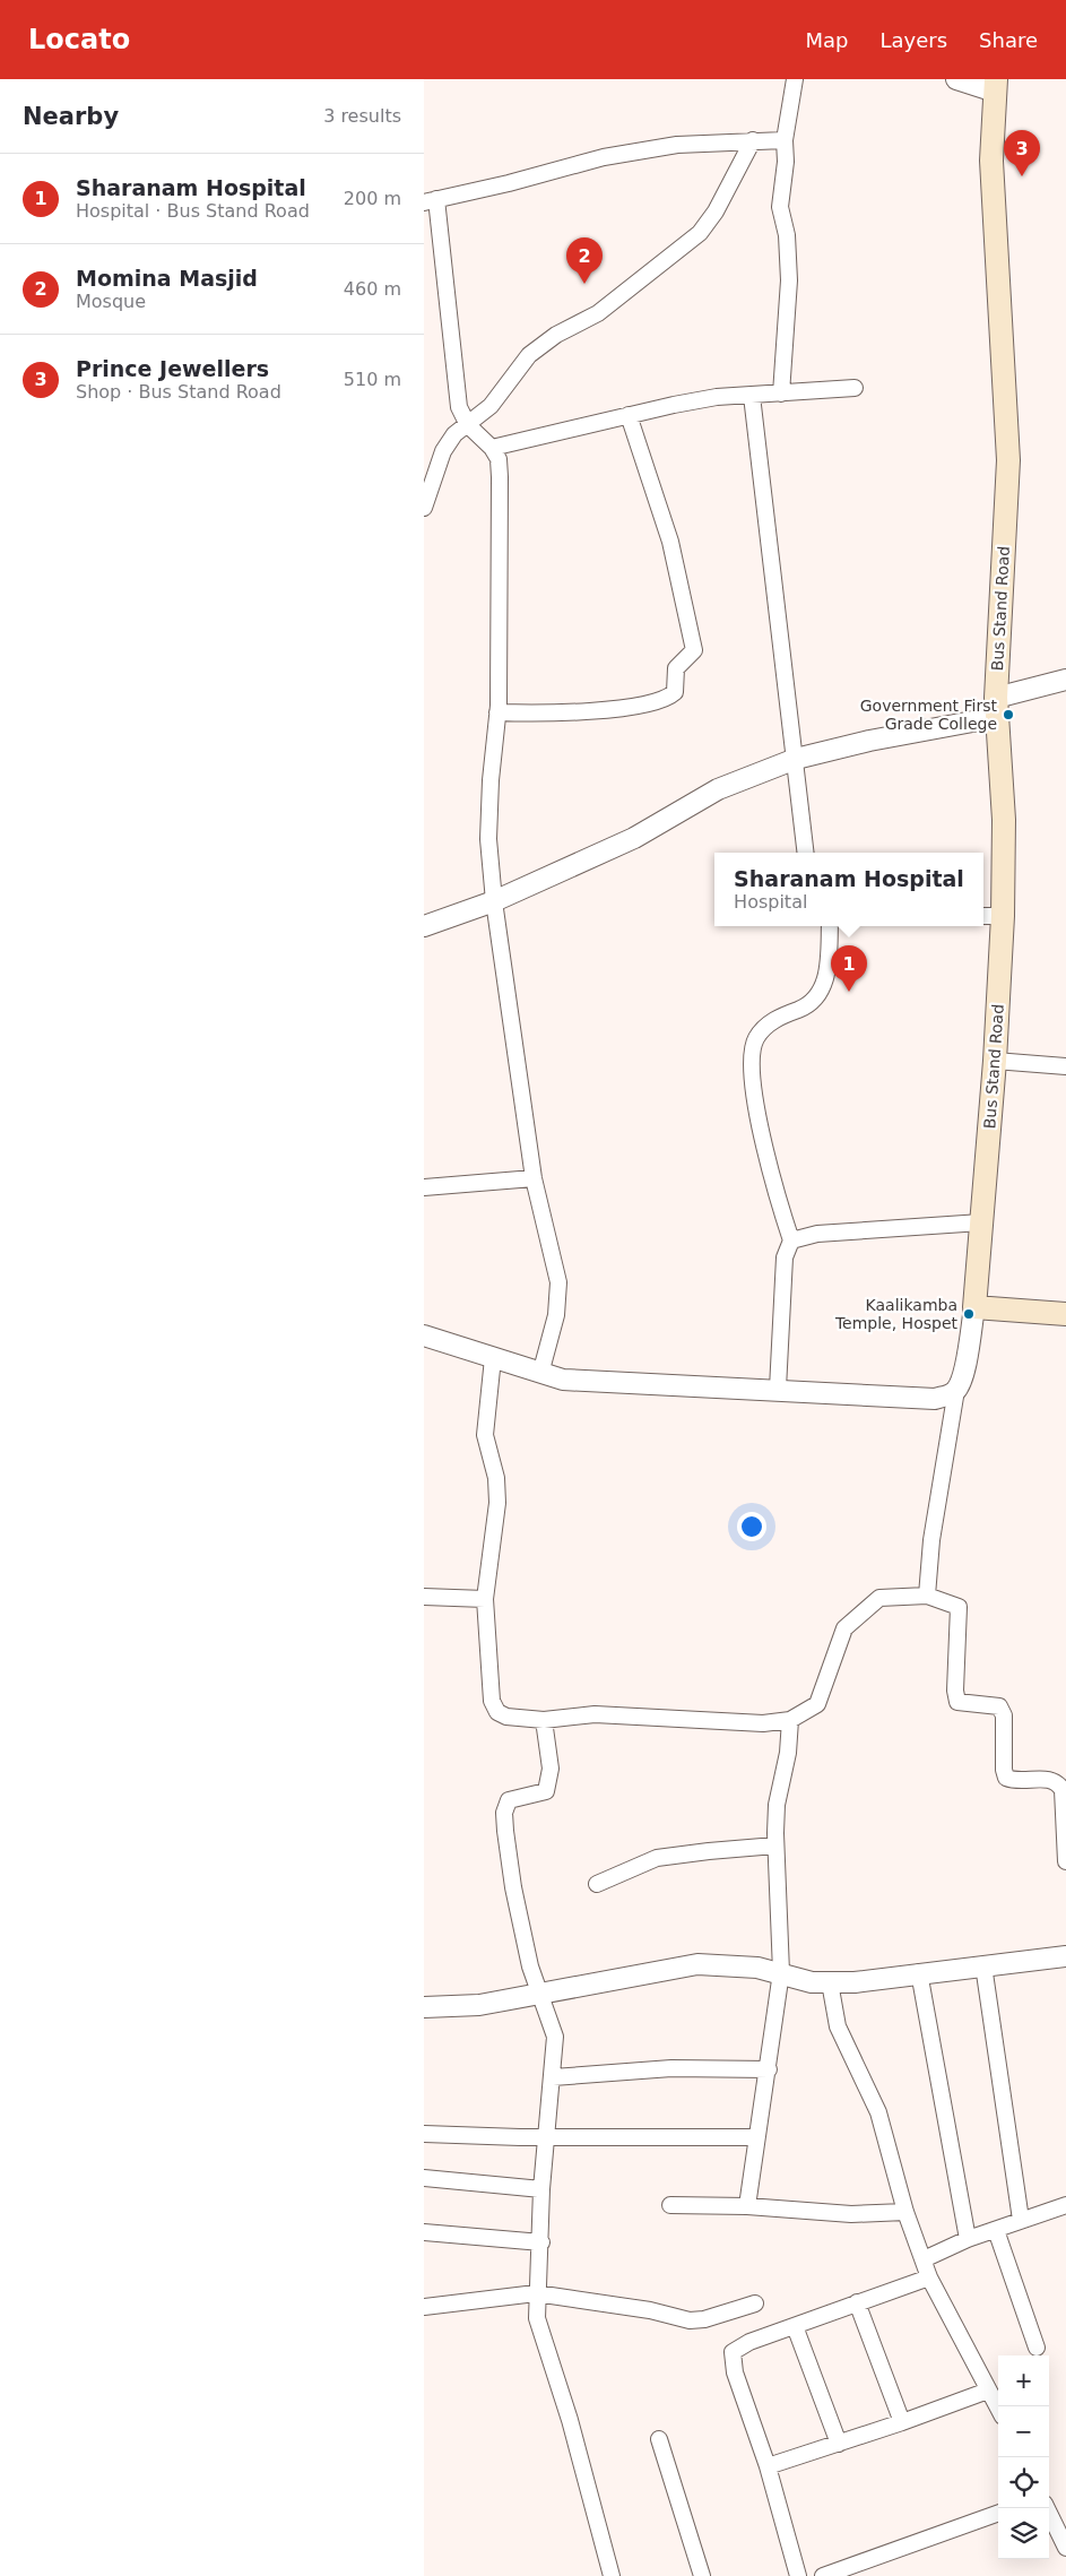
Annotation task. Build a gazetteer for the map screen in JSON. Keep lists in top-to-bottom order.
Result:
{
  "streets": {
    "main road": ["Bus Stand Road"]
  },
  "places": ["Government First Grade College", "Kaalikamba Temple, Hospet"],
  "page": {
    "header": "Locato",
    "nav": ["Map", "Layers", "Share"],
    "heading": ["Nearby", "3 results"],
    "pins": ["3", "2", "1"],
    "list": [
      {
        "mark": "1",
        "name": "Sharanam Hospital",
        "note": "Hospital · Bus Stand Road",
        "value": "200 m"
      },
      {
        "mark": "2",
        "name": "Momina Masjid",
        "note": "Mosque",
        "value": "460 m"
      },
      {
        "mark": "3",
        "name": "Prince Jewellers",
        "note": "Shop · Bus Stand Road",
        "value": "510 m"
      }
    ],
    "popup": ["Sharanam Hospital", "Hospital"],
    "map_buttons": ["+", "−"]
  }
}
